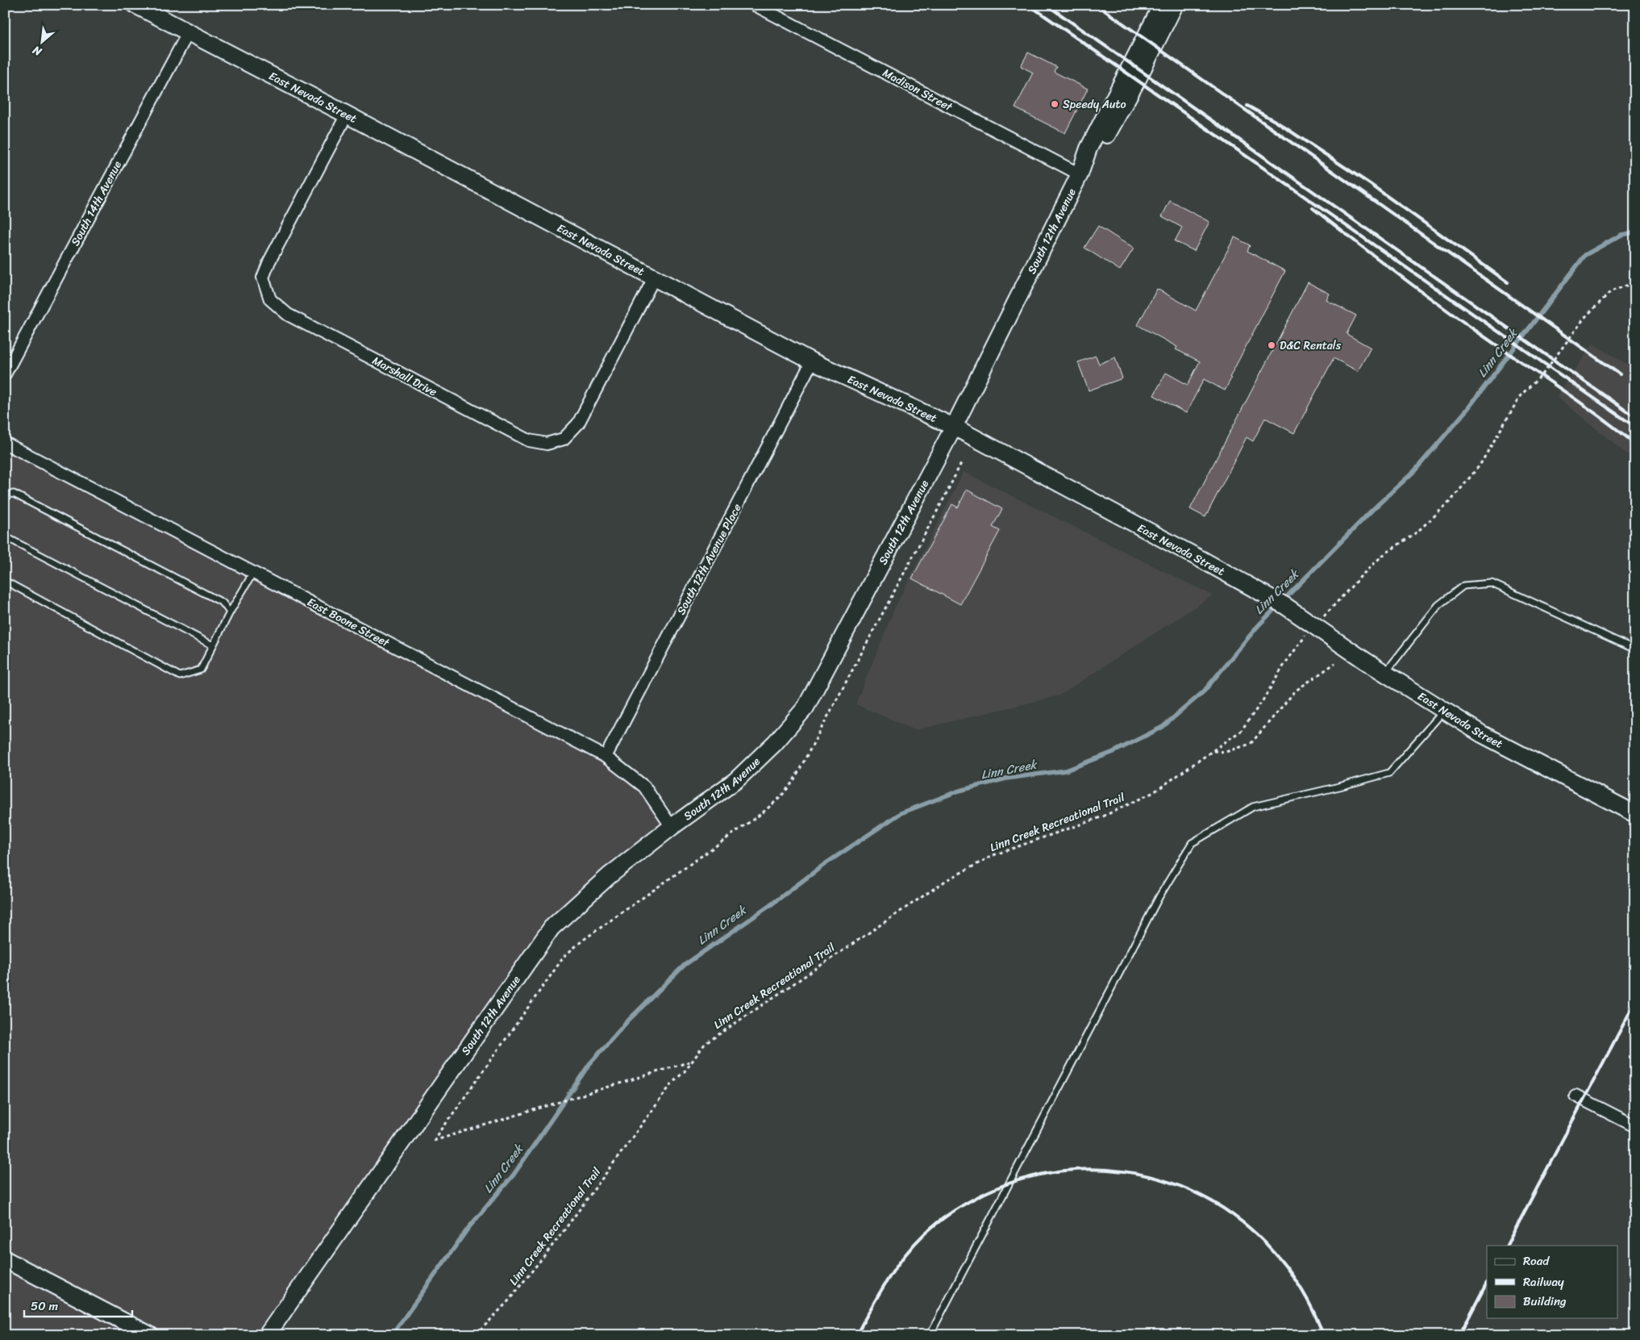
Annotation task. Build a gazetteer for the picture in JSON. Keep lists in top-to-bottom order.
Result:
{
  "streets": {
    "main road": ["East Nevada Street", "South 12th Avenue"],
    "street": [
      "Madison Street",
      "South 14th Avenue",
      "Marshall Drive",
      "South 12th Avenue Place",
      "East Boone Street"
    ],
    "path": ["Linn Creek Recreational Trail"]
  },
  "crossings": [
    ["Madison Street", "South 12th Avenue"],
    ["East Nevada Street", "South 14th Avenue"],
    ["East Nevada Street", "South 12th Avenue"],
    ["East Nevada Street", "Marshall Drive"],
    ["East Nevada Street", "South 12th Avenue Place"],
    ["South 12th Avenue", "East Boone Street"],
    ["South 12th Avenue Place", "East Boone Street"]
  ],
  "water": ["Linn Creek"],
  "places": ["Speedy Auto", "D&C Rentals"],
  "legend": ["Road", "Railway", "Building"],
  "scale_bar": "50 m",
  "north": "bottom left"
}
